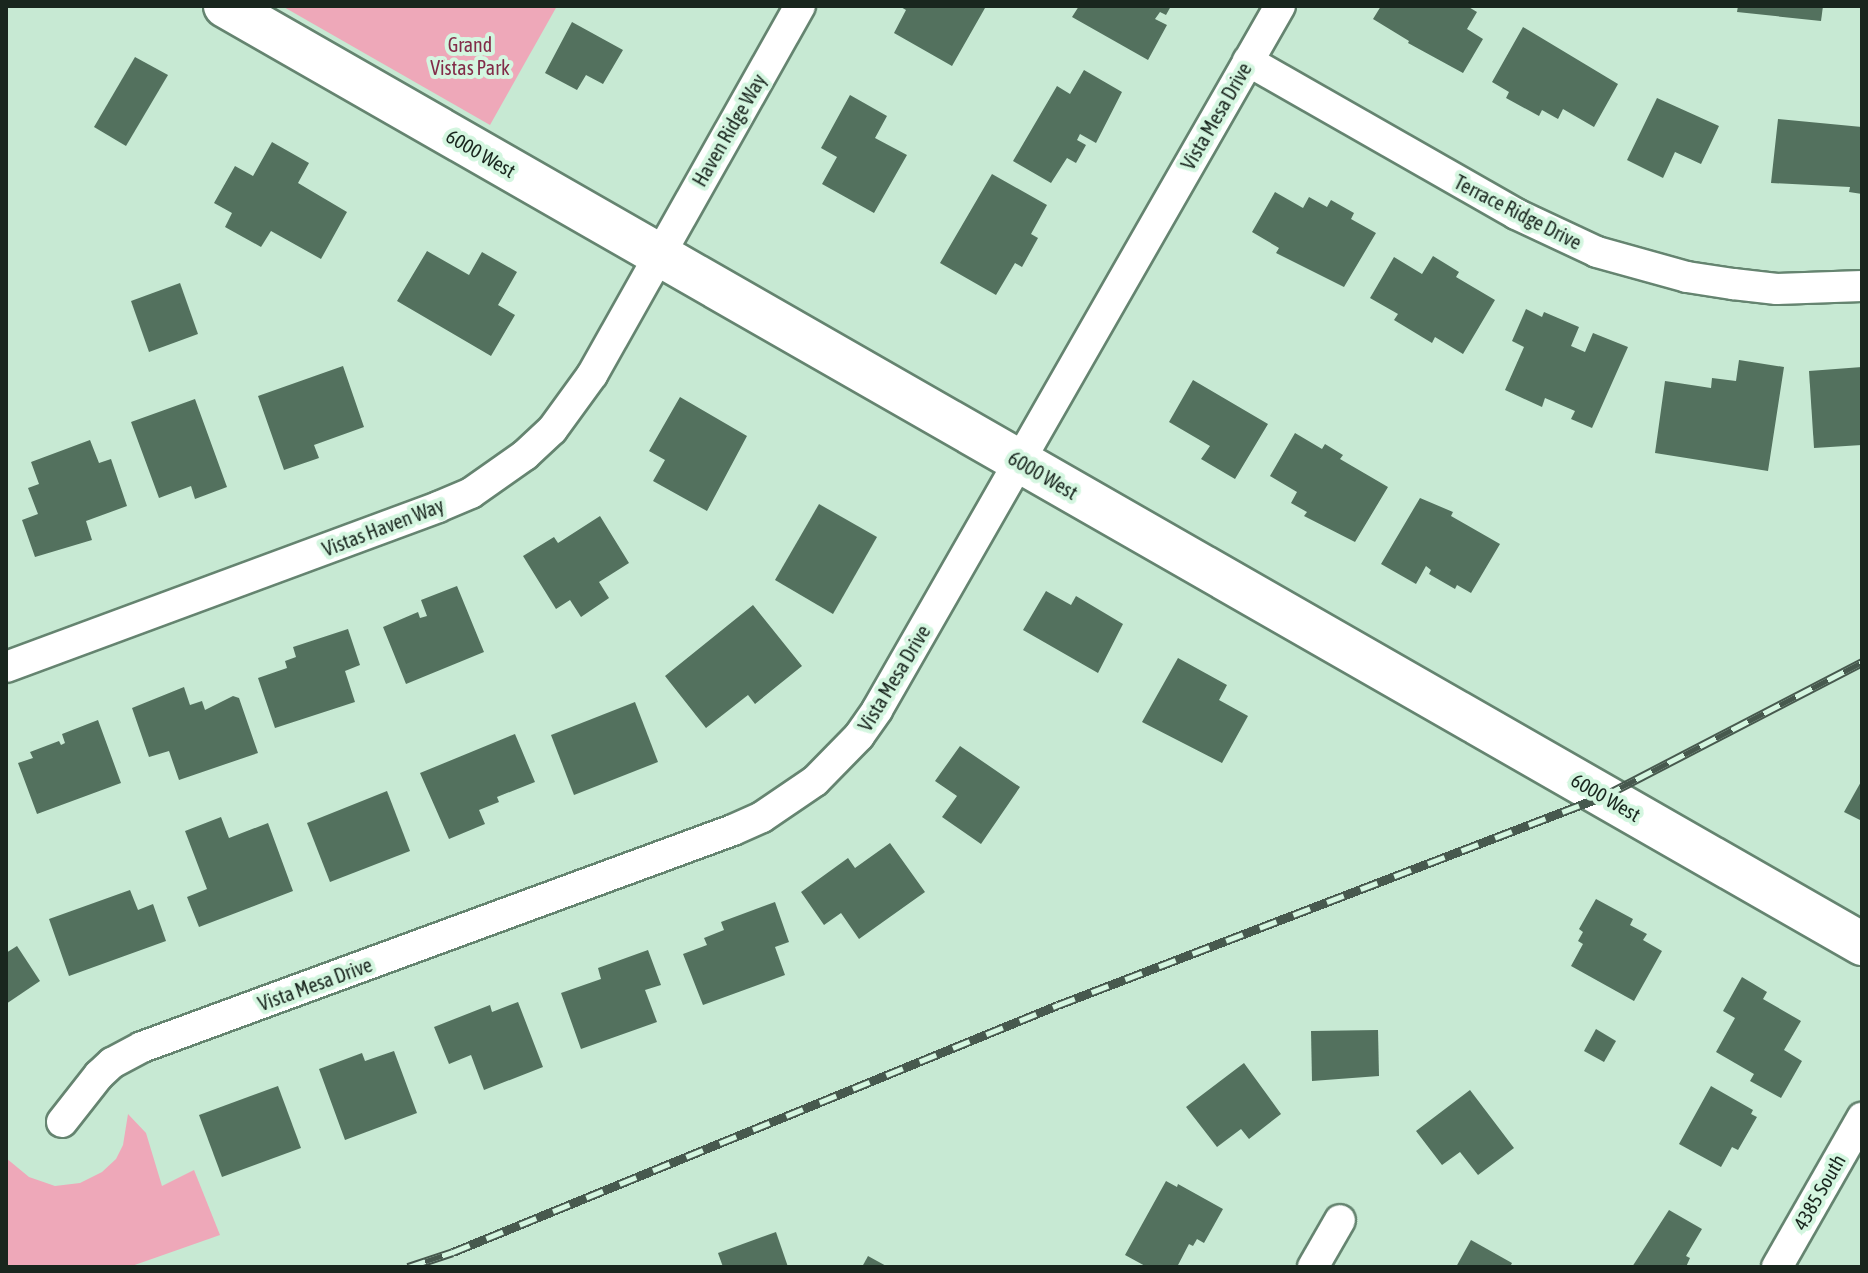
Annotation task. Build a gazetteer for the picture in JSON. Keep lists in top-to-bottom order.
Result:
{
  "streets": {
    "street": [
      "Vista Mesa Drive",
      "Haven Ridge Way",
      "6000 West",
      "Terrace Ridge Drive",
      "Vistas Haven Way",
      "4385 South"
    ]
  },
  "crossings": [
    ["Vista Mesa Drive", "6000 West"],
    ["Vista Mesa Drive", "Terrace Ridge Drive"],
    ["Haven Ridge Way", "6000 West"],
    ["Haven Ridge Way", "Vistas Haven Way"],
    ["6000 West", "Vistas Haven Way"]
  ],
  "parks": ["Grand Vistas Park"]
}
